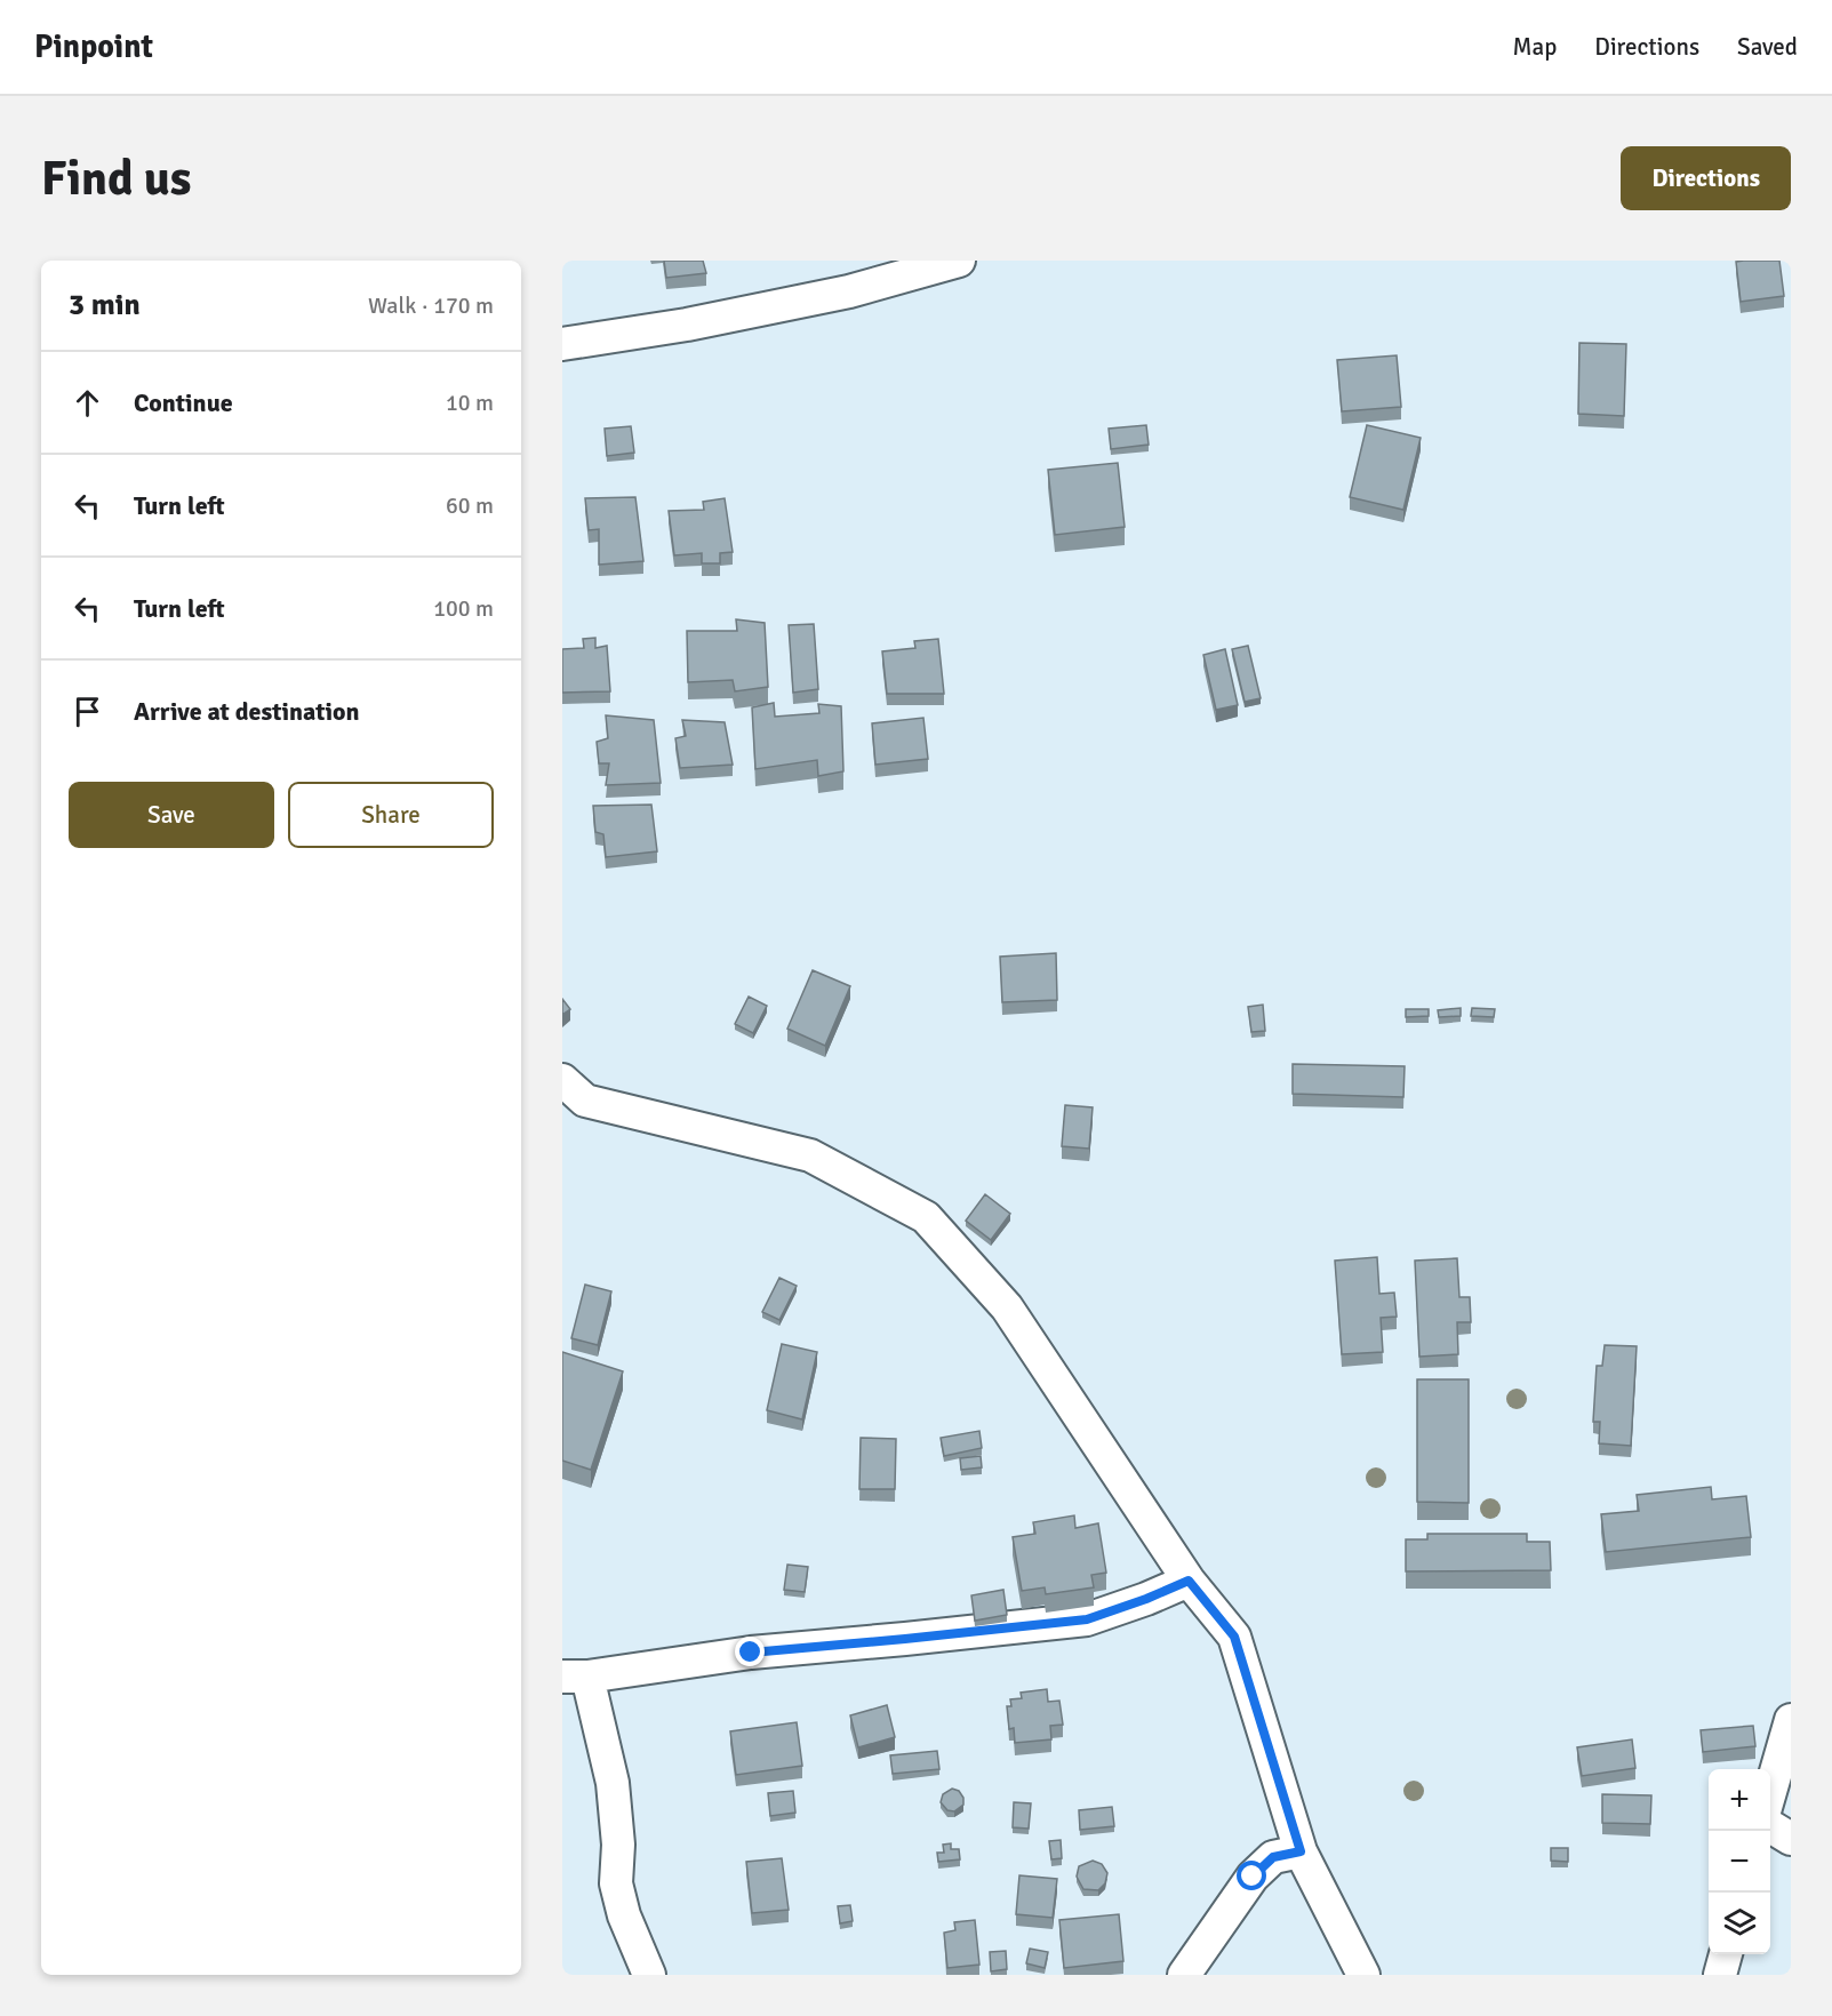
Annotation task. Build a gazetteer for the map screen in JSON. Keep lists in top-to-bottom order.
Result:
{
  "page": {
    "header": "Pinpoint",
    "nav": ["Map", "Directions", "Saved"],
    "buttons": [
      "Directions",
      ["Save", "Share"]
    ],
    "title": "Find us",
    "heading": ["3 min", "Walk · 170 m"],
    "list": [
      ["Continue", "10 m"],
      ["Turn left", "60 m"],
      ["Turn left", "100 m"],
      "Arrive at destination"
    ],
    "map_buttons": ["+", "−"]
  }
}
